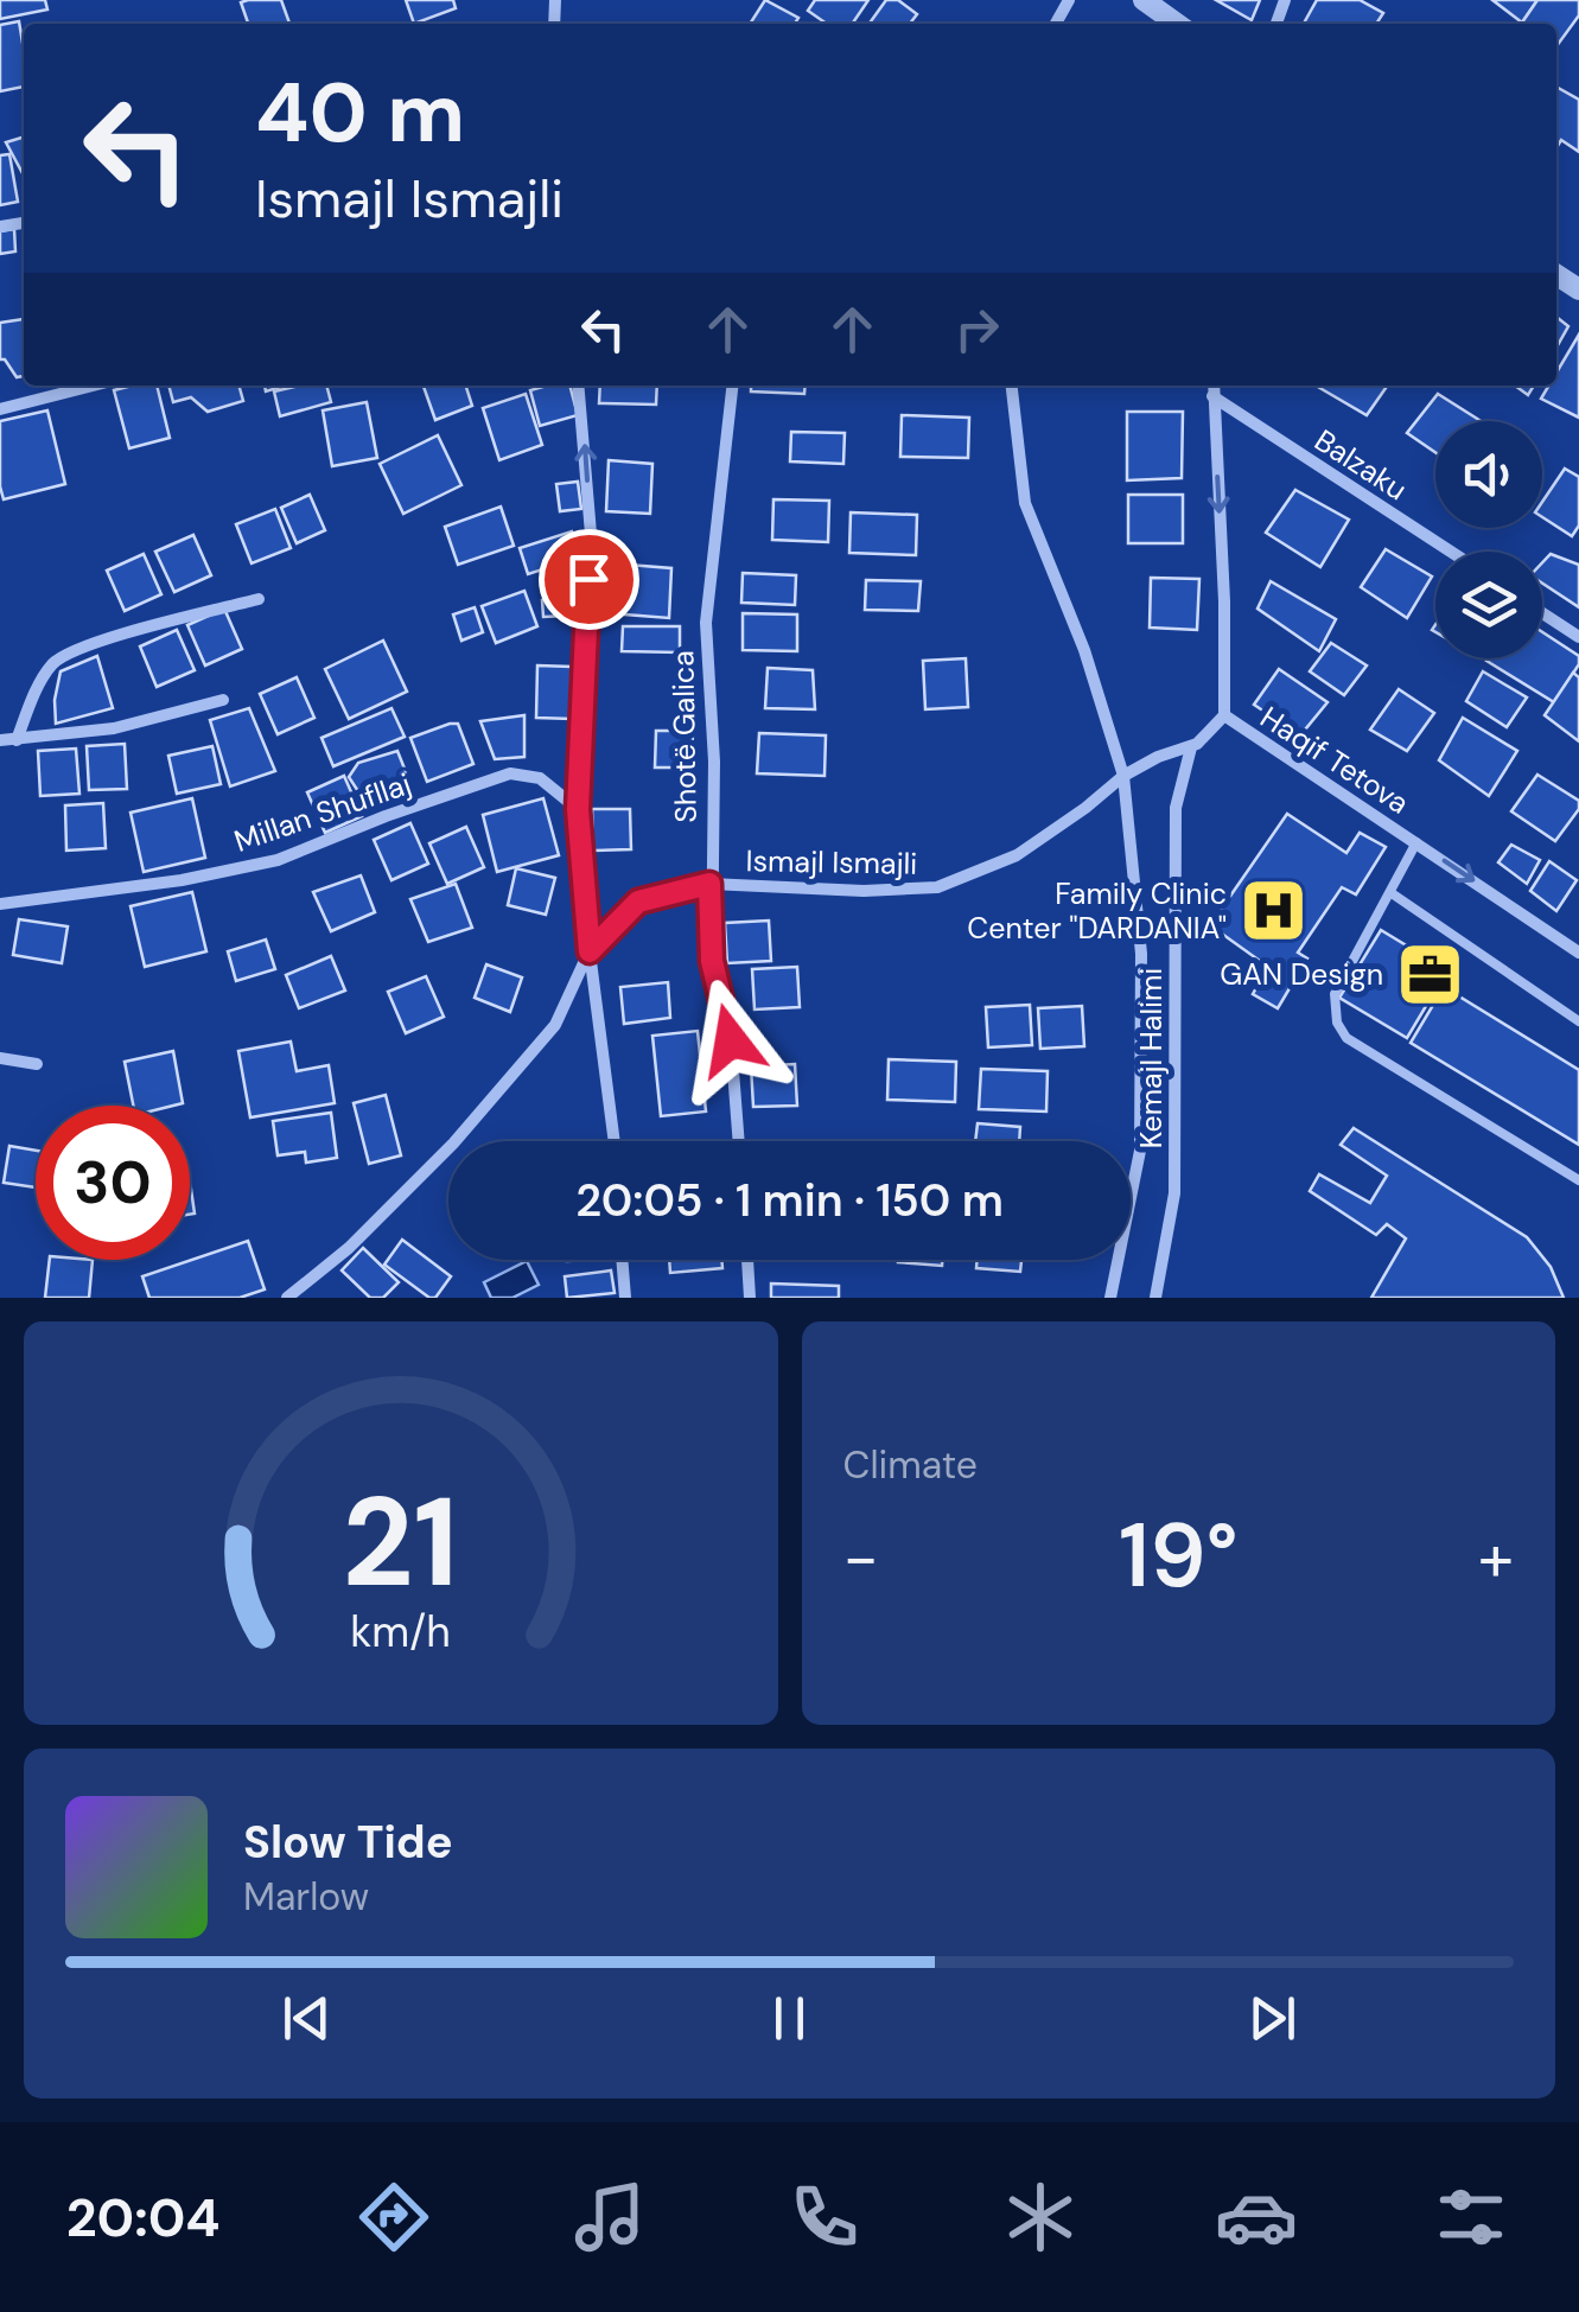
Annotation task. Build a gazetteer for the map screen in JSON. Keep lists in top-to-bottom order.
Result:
{
  "streets": {
    "street": [
      "Balzaku",
      "Shotë Galica",
      "Haqif Tetova",
      "Millan Shufllaj",
      "Ismajl Ismajli",
      "Kemajl Halimi"
    ]
  },
  "crossings": [
    ["Balzaku", "Haqif Tetova"],
    ["Shotë Galica", "Ismajl Ismajli"],
    ["Haqif Tetova", "Ismajl Ismajli"],
    ["Ismajl Ismajli", "Kemajl Halimi"]
  ],
  "one_way": ["Haqif Tetova"],
  "places": {
    "hospital": ["Family Clinic Center \"DARDANIA\""],
    "office": ["GAN Design"]
  },
  "page": {
    "turn": ["40 m", "Ismajl Ismajli"],
    "limit": "30",
    "trip": "20:05 · 1 min · 150 m",
    "tile": "Climate",
    "heat": ["−", "19°", "+"],
    "song": ["Slow Tide", "Marlow"],
    "tabs": "20:04",
    "gauge": ["21", "km/h"]
  }
}
